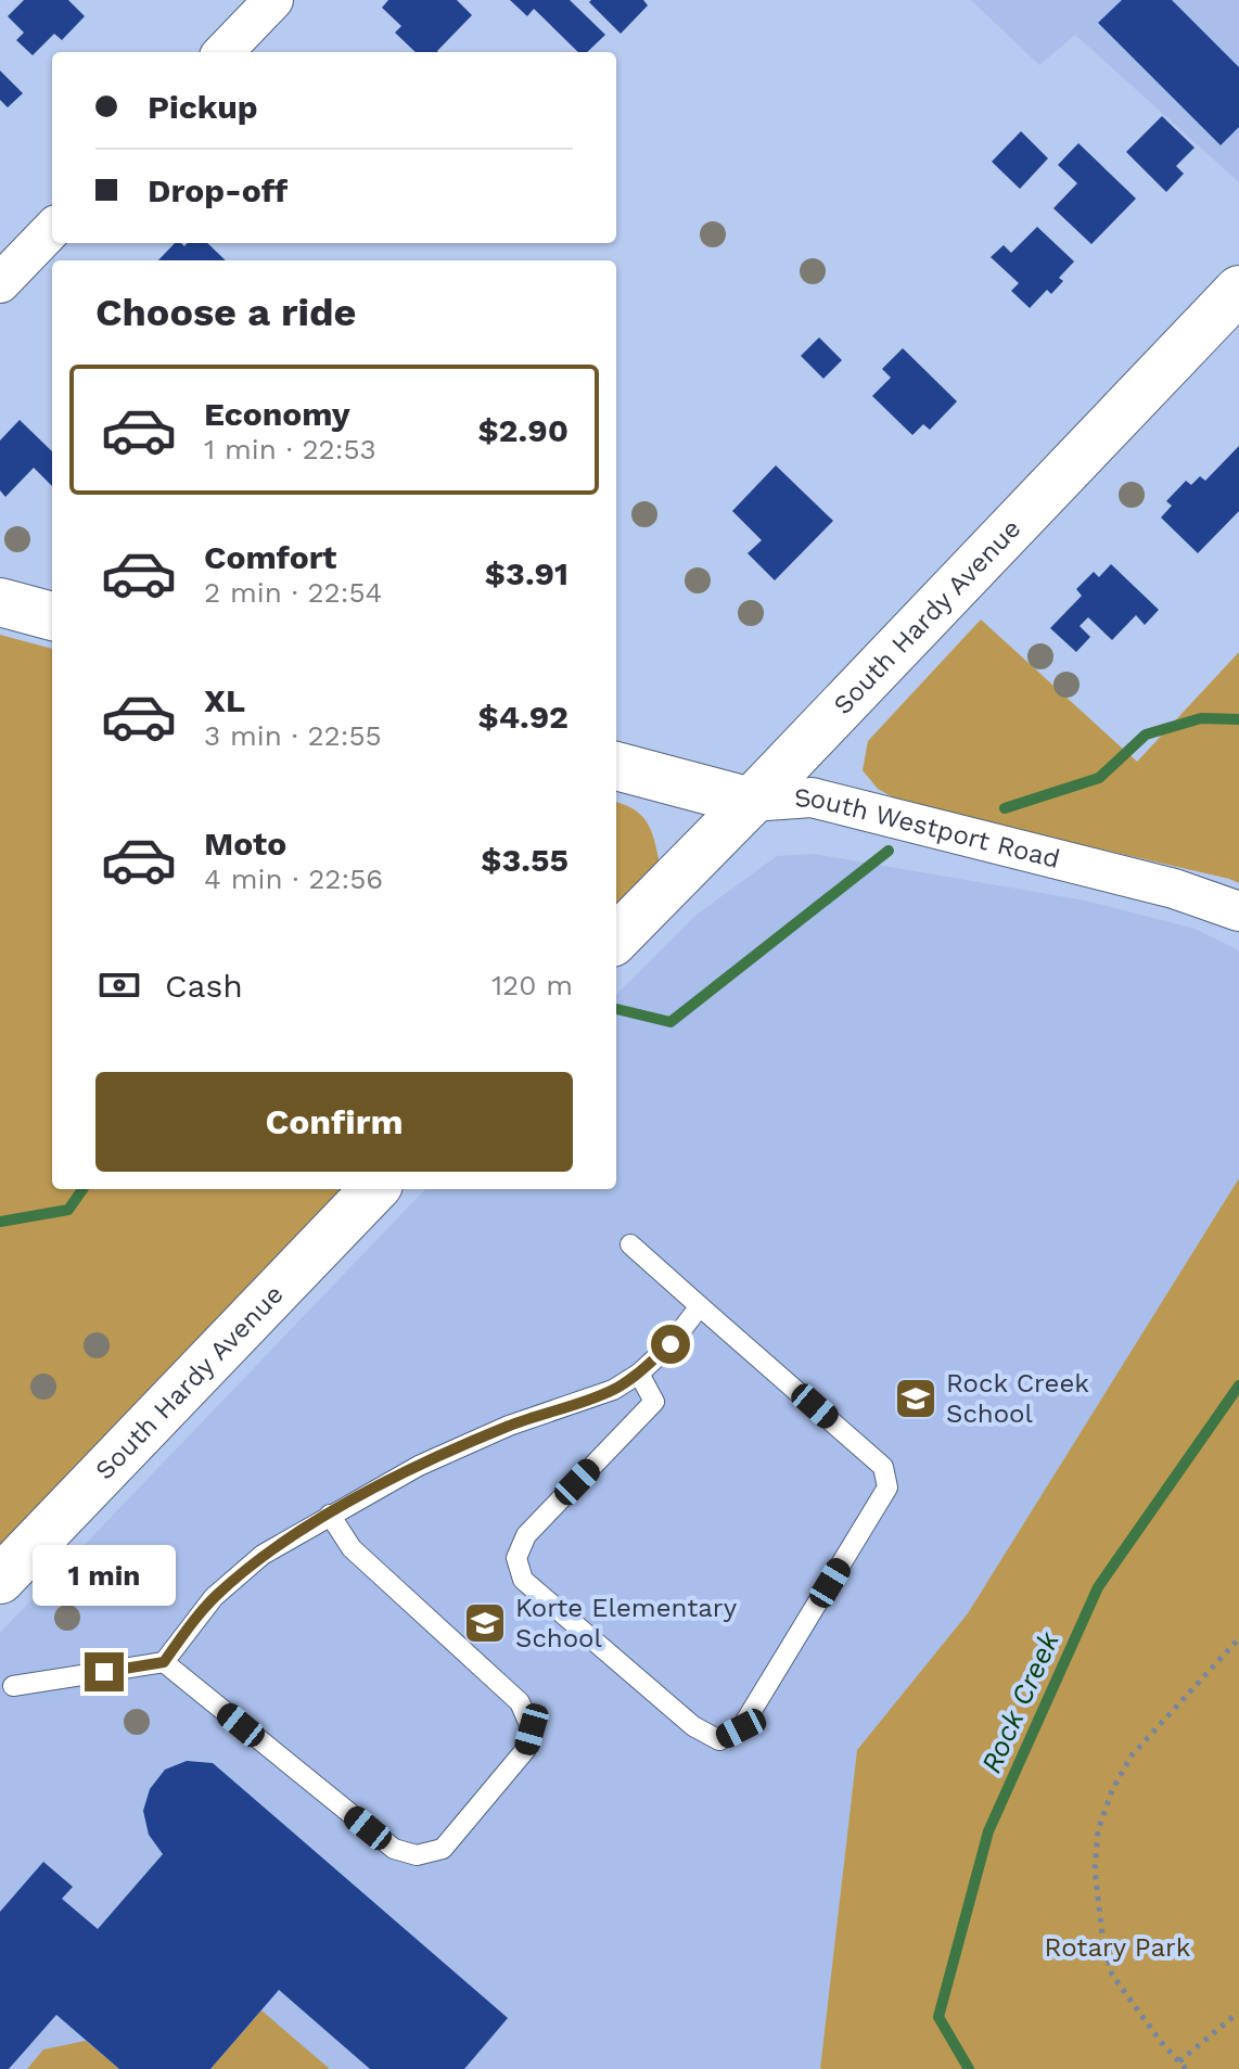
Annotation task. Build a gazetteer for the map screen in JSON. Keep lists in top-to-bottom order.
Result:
{
  "streets": {
    "street": ["South Hardy Avenue", "South Westport Road"]
  },
  "crossings": [
    ["South Hardy Avenue", "South Westport Road"]
  ],
  "water": ["Rock Creek"],
  "parks": ["Rotary Park"],
  "places": {
    "school or university": ["Rock Creek School", "Korte Elementary School"]
  },
  "page": {
    "banner": ["Pickup", "Drop-off"],
    "heading": "Choose a ride",
    "list": [
      {
        "name": "Economy",
        "note": "1 min · 22:53",
        "value": "$2.90"
      },
      {
        "name": "Comfort",
        "note": "2 min · 22:54",
        "value": "$3.91"
      },
      {
        "name": "XL",
        "note": "3 min · 22:55",
        "value": "$4.92"
      },
      {
        "name": "Moto",
        "note": "4 min · 22:56",
        "value": "$3.55"
      }
    ],
    "pay": ["Cash", "120 m"],
    "buttons": "Confirm",
    "bubble": "1 min"
  }
}
